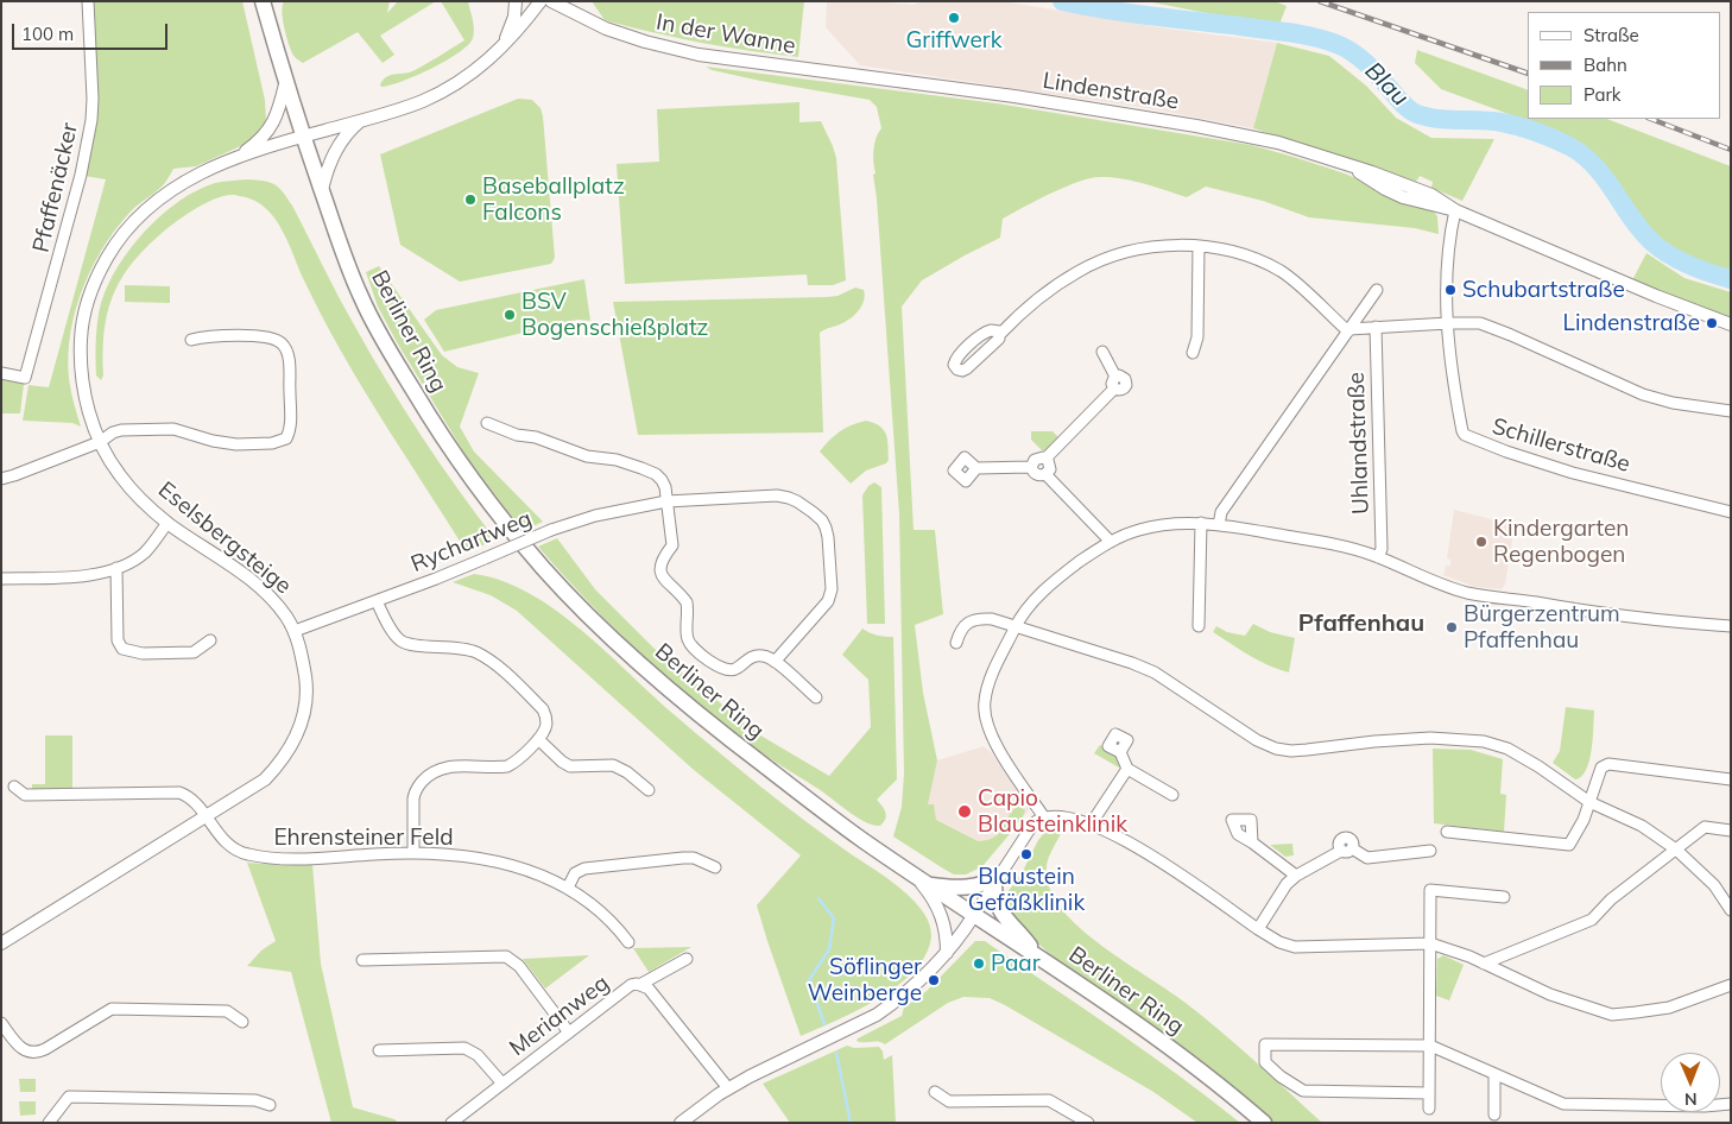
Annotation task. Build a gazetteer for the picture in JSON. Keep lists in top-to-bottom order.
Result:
{
  "streets": {
    "main road": ["Berliner Ring"],
    "street": [
      "In der Wanne",
      "Lindenstraße",
      "Pfaffenäcker",
      "Uhlandstraße",
      "Schillerstraße",
      "Eselsbergsteige",
      "Rychartweg",
      "Ehrensteiner Feld",
      "Merianweg"
    ]
  },
  "crossings": [
    ["In der Wanne", "Lindenstraße"],
    ["Lindenstraße", "Schillerstraße"],
    ["Berliner Ring", "Eselsbergsteige"],
    ["Eselsbergsteige", "Rychartweg"],
    ["Eselsbergsteige", "Ehrensteiner Feld"]
  ],
  "districts": ["Pfaffenhau"],
  "water": ["Blau"],
  "places": [
    "Griffwerk",
    "Baseballplatz Falcons",
    "Schubartstraße",
    "BSV Bogenschießplatz",
    "Lindenstraße",
    "Kindergarten Regenbogen",
    "Bürgerzentrum Pfaffenhau",
    "Capio Blausteinklinik",
    "Blaustein Gefäßklinik",
    "Paar",
    "Söflinger Weinberge"
  ],
  "legend": ["Straße", "Bahn", "Park"],
  "scale_bar": "100 m",
  "north": "bottom"
}
